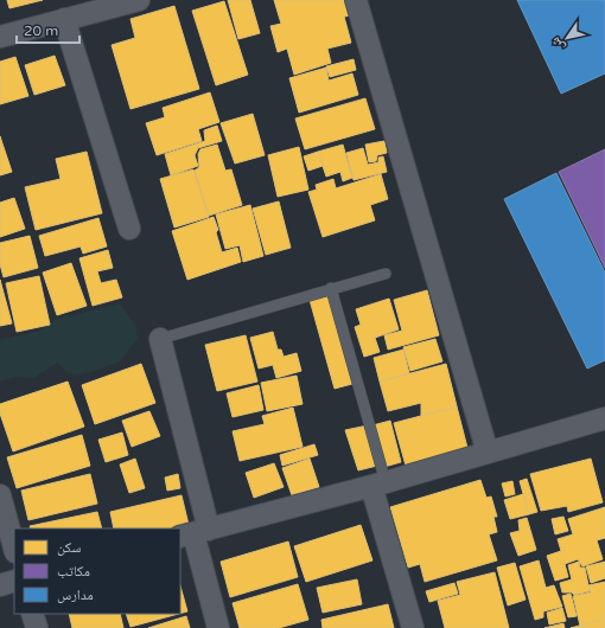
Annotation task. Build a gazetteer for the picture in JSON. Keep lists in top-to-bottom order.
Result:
{
  "legend": ["سكن", "مكاتب", "مدارس"],
  "scale_bar": "20 m",
  "north": "bottom left"
}
